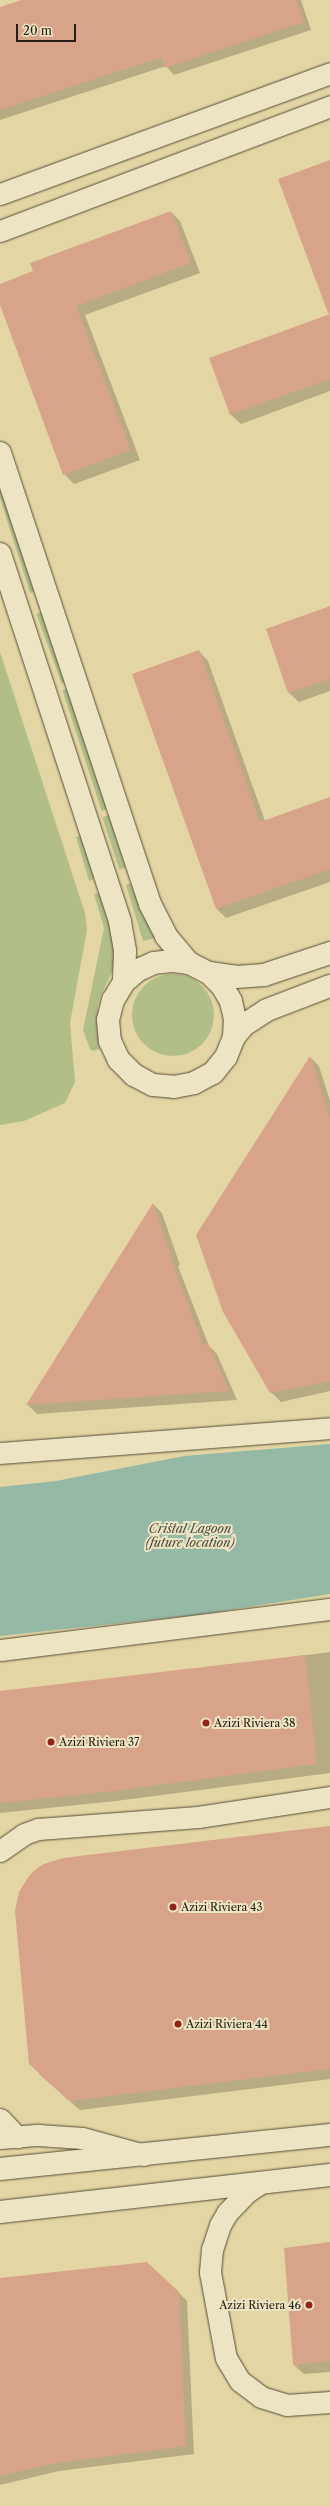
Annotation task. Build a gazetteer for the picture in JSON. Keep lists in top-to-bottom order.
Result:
{
  "water": ["Cristal Lagoon (future location)"],
  "places": [
    "Azizi Riviera 38",
    "Azizi Riviera 37",
    "Azizi Riviera 43",
    "Azizi Riviera 44",
    "Azizi Riviera 46"
  ],
  "scale_bar": "20 m"
}
